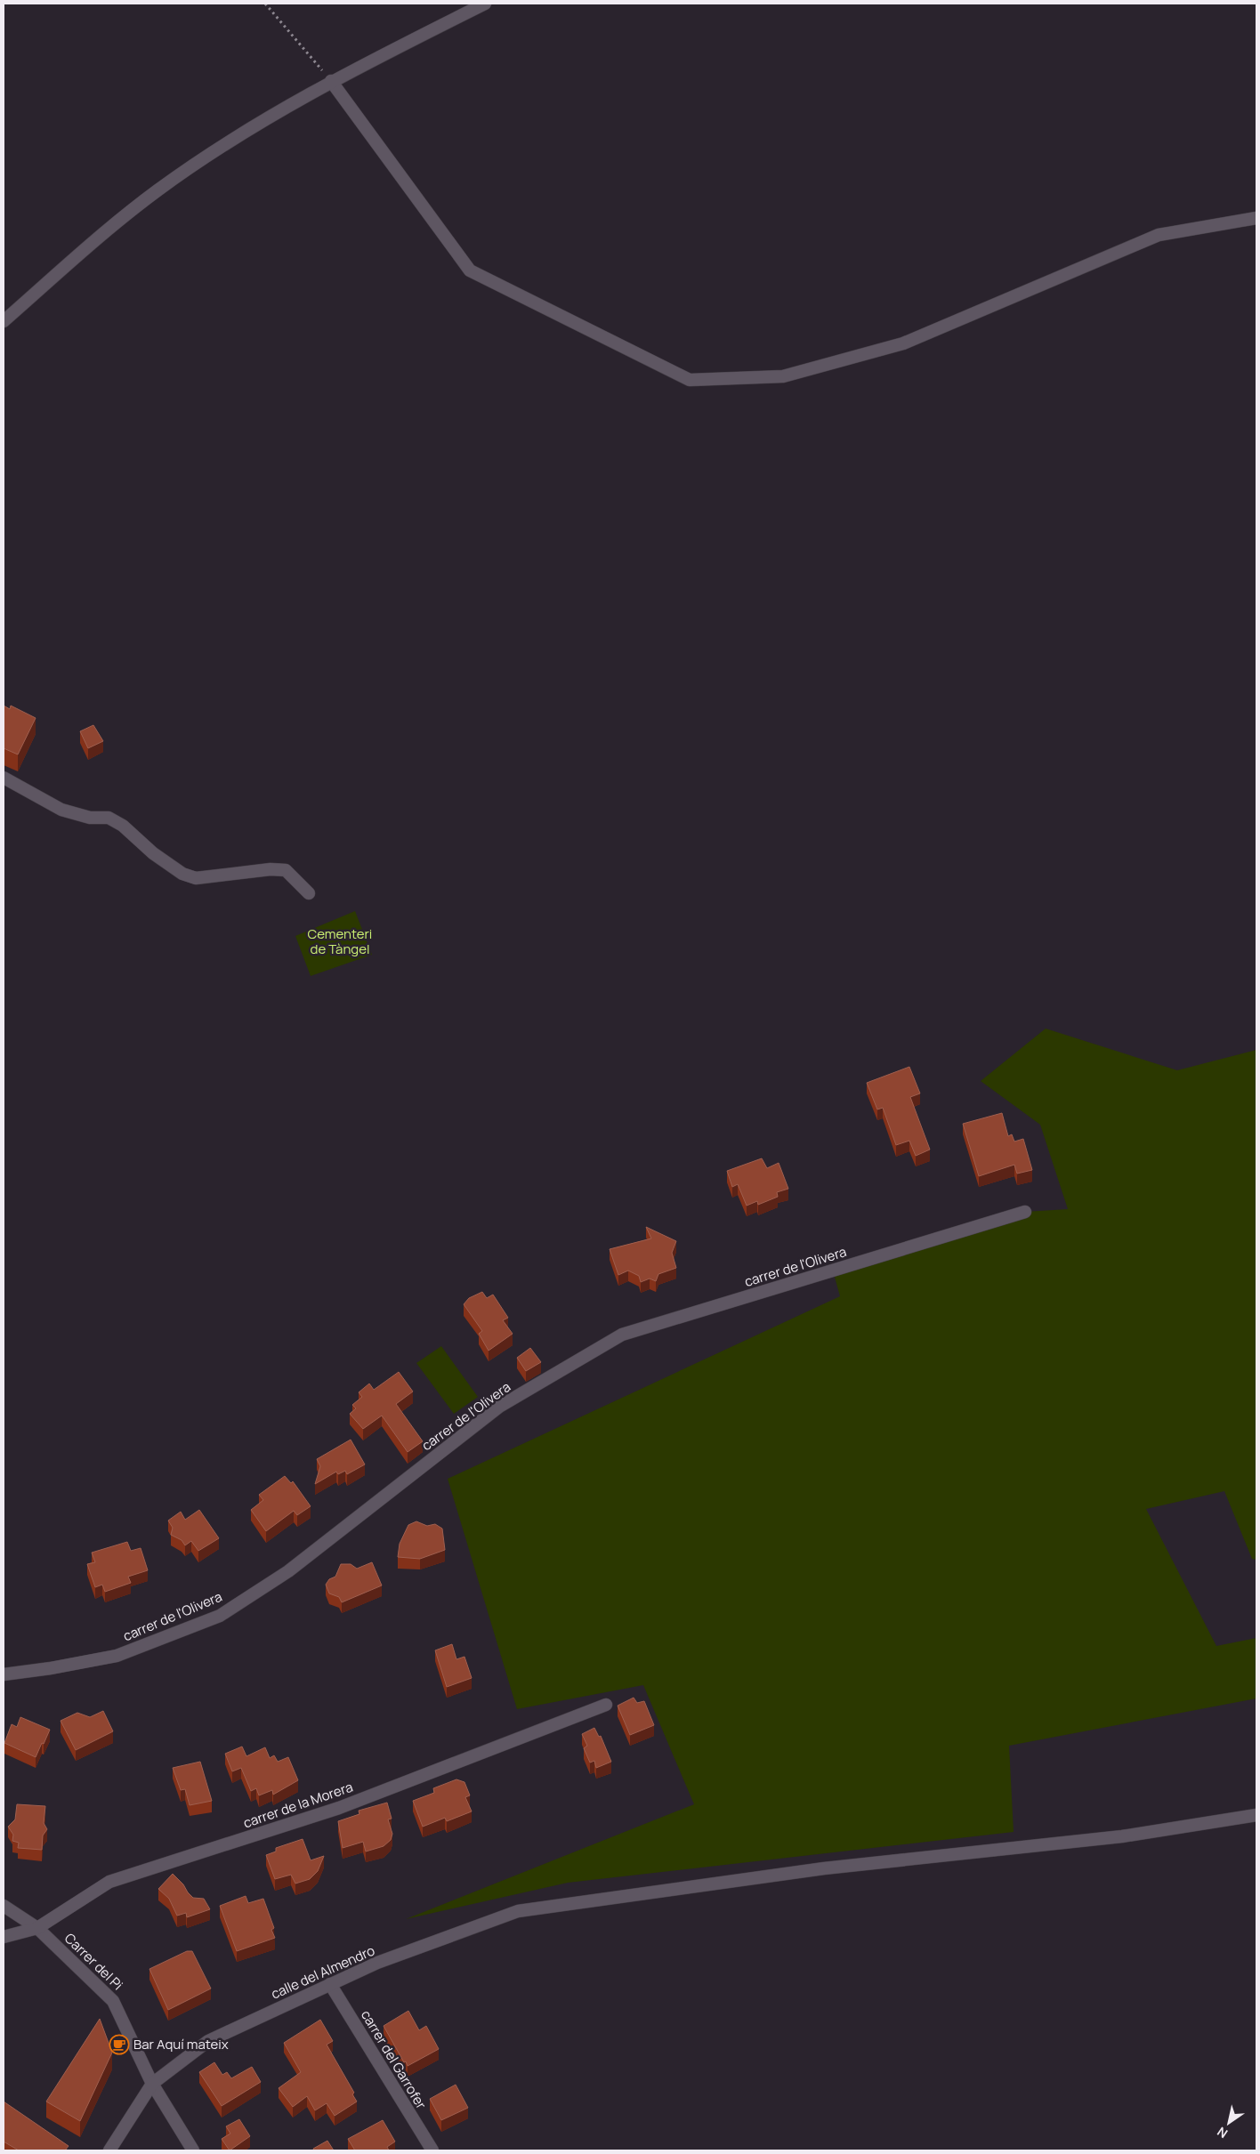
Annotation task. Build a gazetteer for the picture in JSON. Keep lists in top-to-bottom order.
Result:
{
  "streets": {
    "street": [
      "carrer de l'Olivera",
      "carrer de la Morera",
      "Carrer del Pi",
      "calle del Almendro",
      "carrer del Garrofer"
    ]
  },
  "crossings": [
    ["carrer de la Morera", "Carrer del Pi"],
    ["Carrer del Pi", "calle del Almendro"],
    ["calle del Almendro", "carrer del Garrofer"]
  ],
  "parks": ["Cementeri de Tàngel"],
  "places": {
    "cafe": ["Bar Aquí mateix"]
  },
  "north": "bottom left"
}
